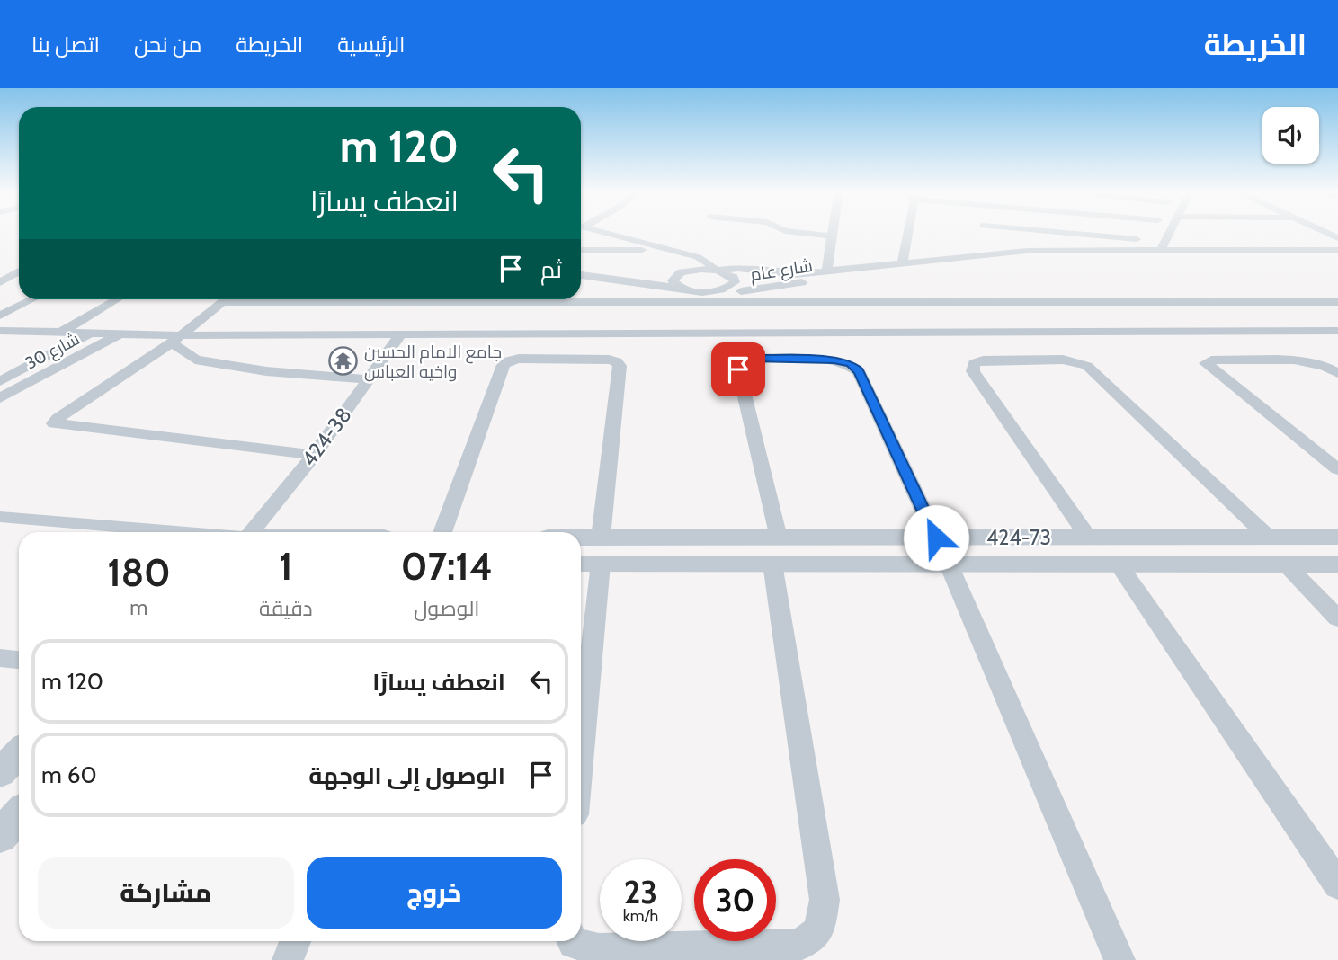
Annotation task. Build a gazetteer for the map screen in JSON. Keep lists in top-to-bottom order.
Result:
{
  "streets": {
    "street": [
      "شارع عام",
      "شارع 30",
      "424-38",
      "424-73"
    ]
  },
  "places": {
    "temple": ["جامع الامام الحسين واخيه العباس"]
  },
  "page": {
    "header": "الخريطة",
    "nav": [
      "الرئيسية",
      "الخريطة",
      "من نحن",
      "اتصل بنا"
    ],
    "turn": ["120 m", "انعطف يسارًا"],
    "then": "ثم",
    "eta": [
      "07:14",
      "الوصول",
      "1",
      "دقيقة",
      "180",
      "m"
    ],
    "list": [
      {
        "name": "انعطف يسارًا",
        "value": "120 m"
      },
      {
        "name": "الوصول إلى الوجهة",
        "value": "60 m"
      }
    ],
    "buttons": ["خروج", "مشاركة"],
    "speed": "23 km/h",
    "limit": "30"
  }
}
